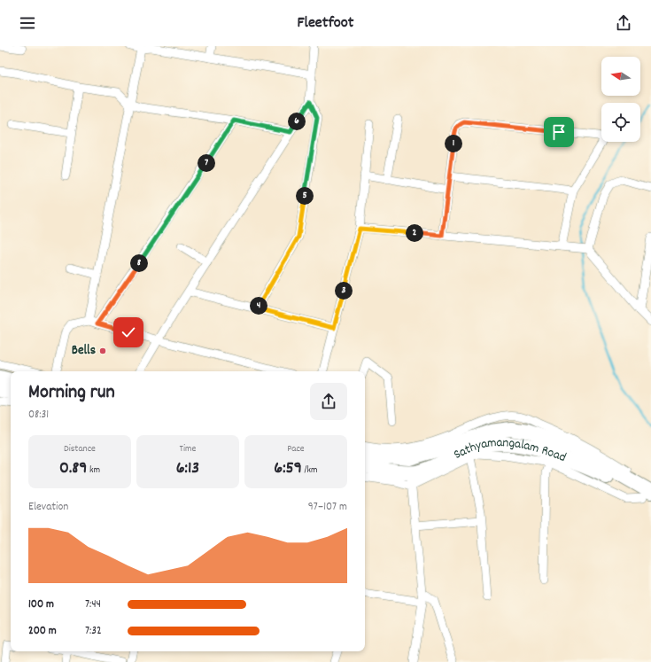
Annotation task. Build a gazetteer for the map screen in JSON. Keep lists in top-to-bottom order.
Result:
{
  "streets": {
    "highway": ["Sathyamangalam Road"]
  },
  "places": ["Bells"],
  "north": "left",
  "page": {
    "header": "Fleetfoot",
    "pins": [
      "6",
      "1",
      "7",
      "5",
      "2",
      "8",
      "3",
      "4"
    ],
    "heading": ["Morning run", "08:31"],
    "stats": [
      ["Distance", "0.89 km"],
      ["Time", "6:13"],
      ["Pace", "6:59 /km"]
    ],
    "chart": ["Elevation", "97–107 m"],
    "list": [
      {
        "name": "100 m",
        "note": "7:44"
      },
      {
        "name": "200 m",
        "note": "7:32"
      }
    ]
  }
}
